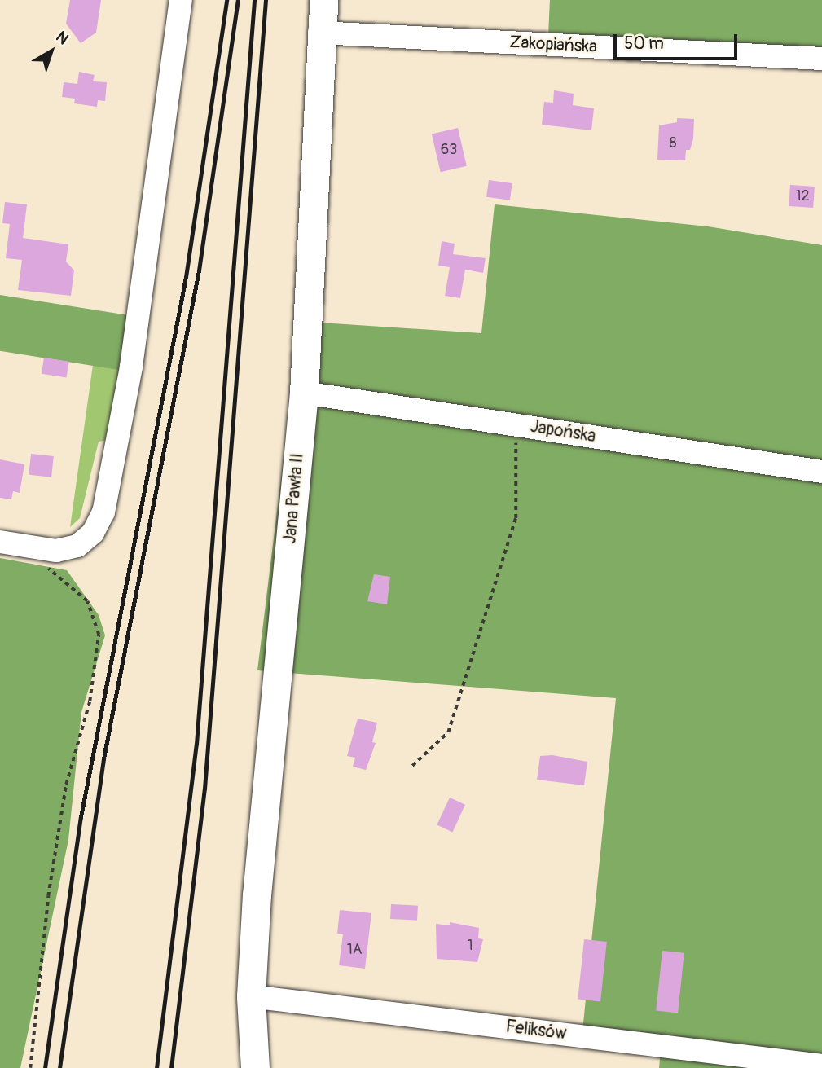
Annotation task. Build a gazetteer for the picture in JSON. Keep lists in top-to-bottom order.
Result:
{
  "streets": {
    "main road": ["Jana Pawła II"],
    "street": ["Zakopiańska", "Japońska", "Feliksów"]
  },
  "crossings": [
    ["Zakopiańska", "Jana Pawła II"],
    ["Japońska", "Jana Pawła II"],
    ["Jana Pawła II", "Feliksów"]
  ],
  "house_numbers": [
    "8",
    "63",
    "12",
    "1",
    "1A"
  ],
  "scale_bar": "50 m",
  "north": "top right"
}
